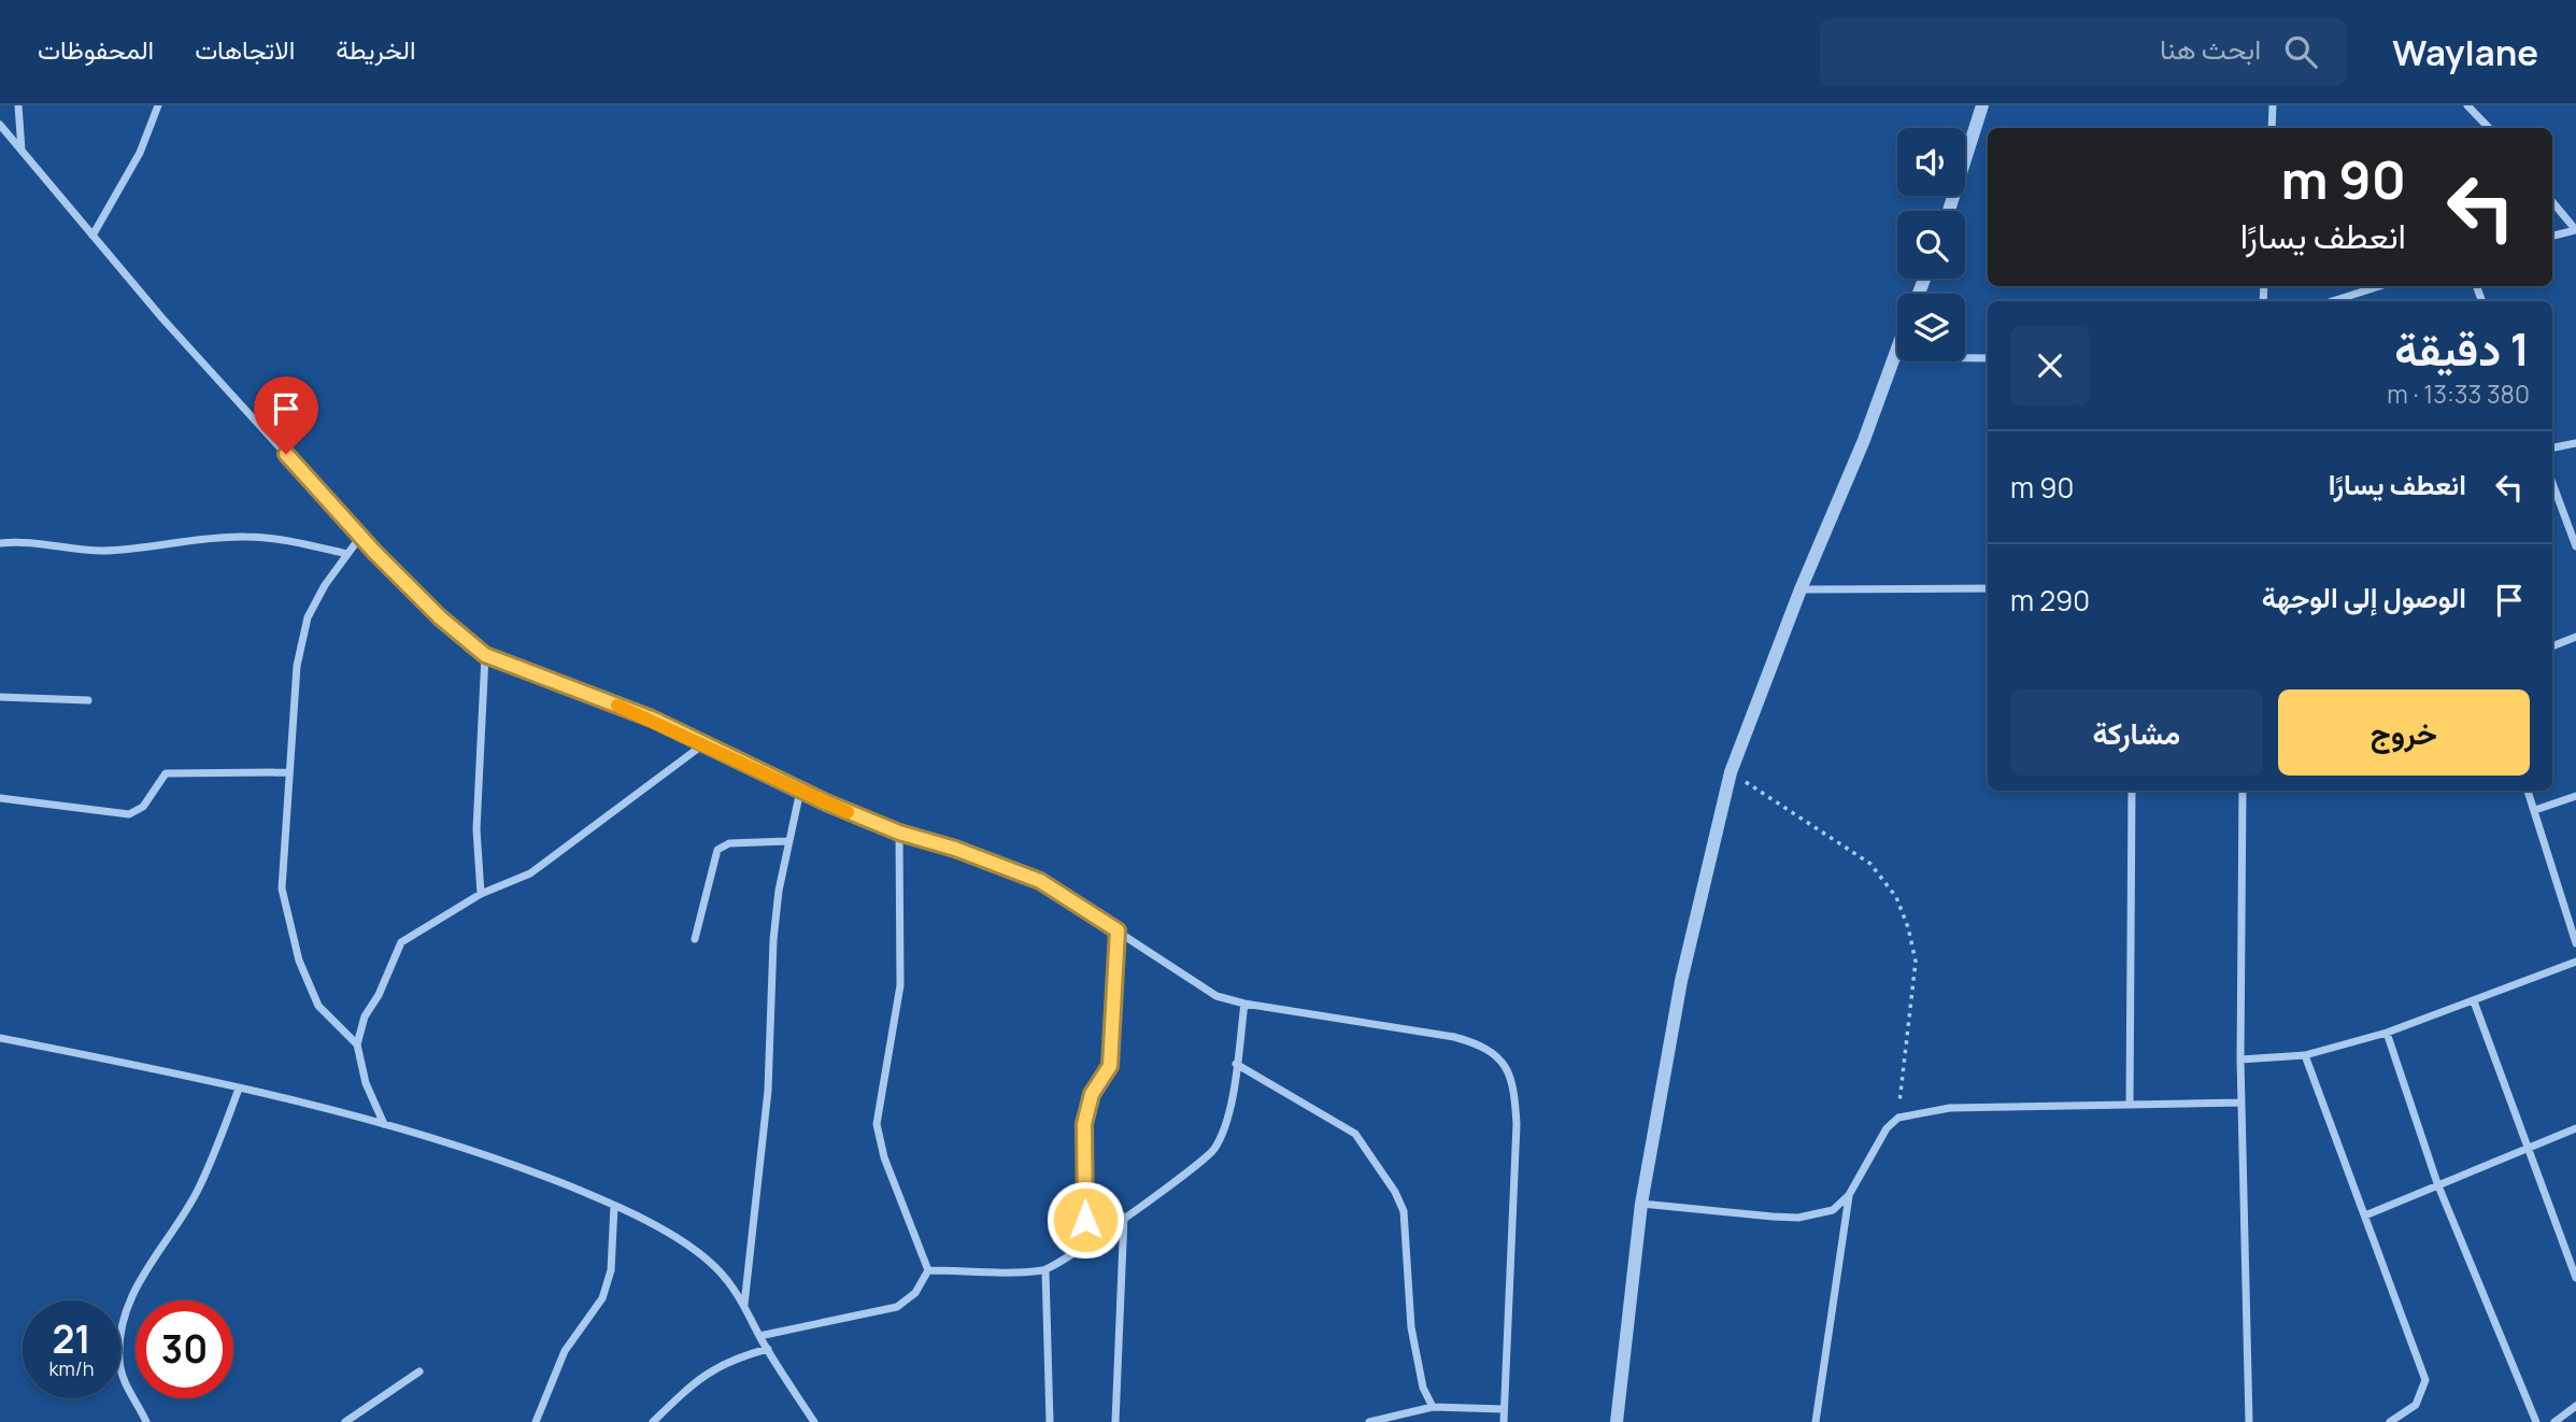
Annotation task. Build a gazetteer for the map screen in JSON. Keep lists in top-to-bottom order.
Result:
{
  "page": {
    "header": "Waylane",
    "search": "ابحث هنا",
    "nav": ["الخريطة", "الاتجاهات", "المحفوظات"],
    "turn": ["90 m", "انعطف يسارًا"],
    "heading": ["1 دقيقة", "380 m · 13:33"],
    "list": [
      {
        "name": "انعطف يسارًا",
        "value": "90 m"
      },
      {
        "name": "الوصول إلى الوجهة",
        "value": "290 m"
      }
    ],
    "buttons": ["خروج", "مشاركة"],
    "speed": "21 km/h",
    "limit": "30"
  }
}
